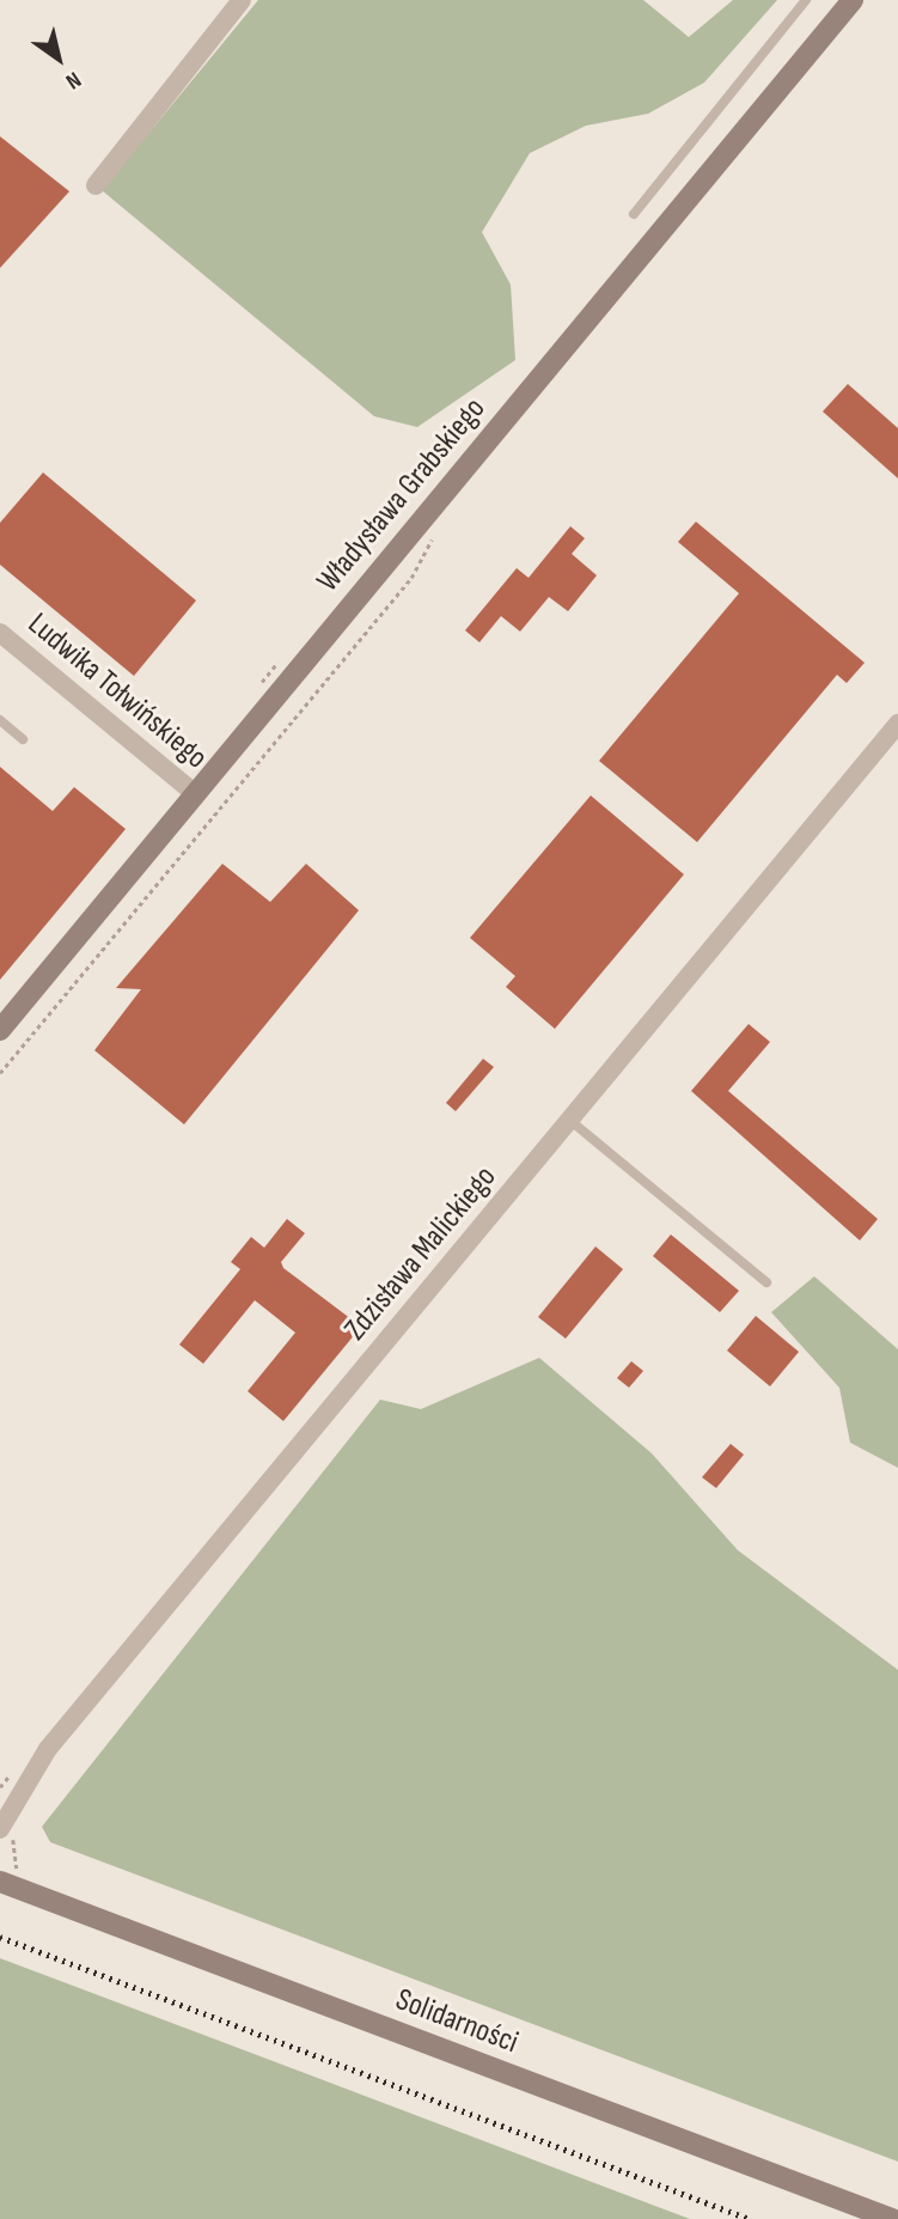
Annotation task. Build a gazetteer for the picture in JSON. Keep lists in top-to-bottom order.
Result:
{
  "streets": {
    "street": [
      "Władysława Grabskiego",
      "Ludwika Tołwińskiego",
      "Zdzisława Malickiego",
      "Solidarności"
    ]
  },
  "crossings": [
    ["Władysława Grabskiego", "Ludwika Tołwińskiego"]
  ],
  "north": "bottom right"
}
